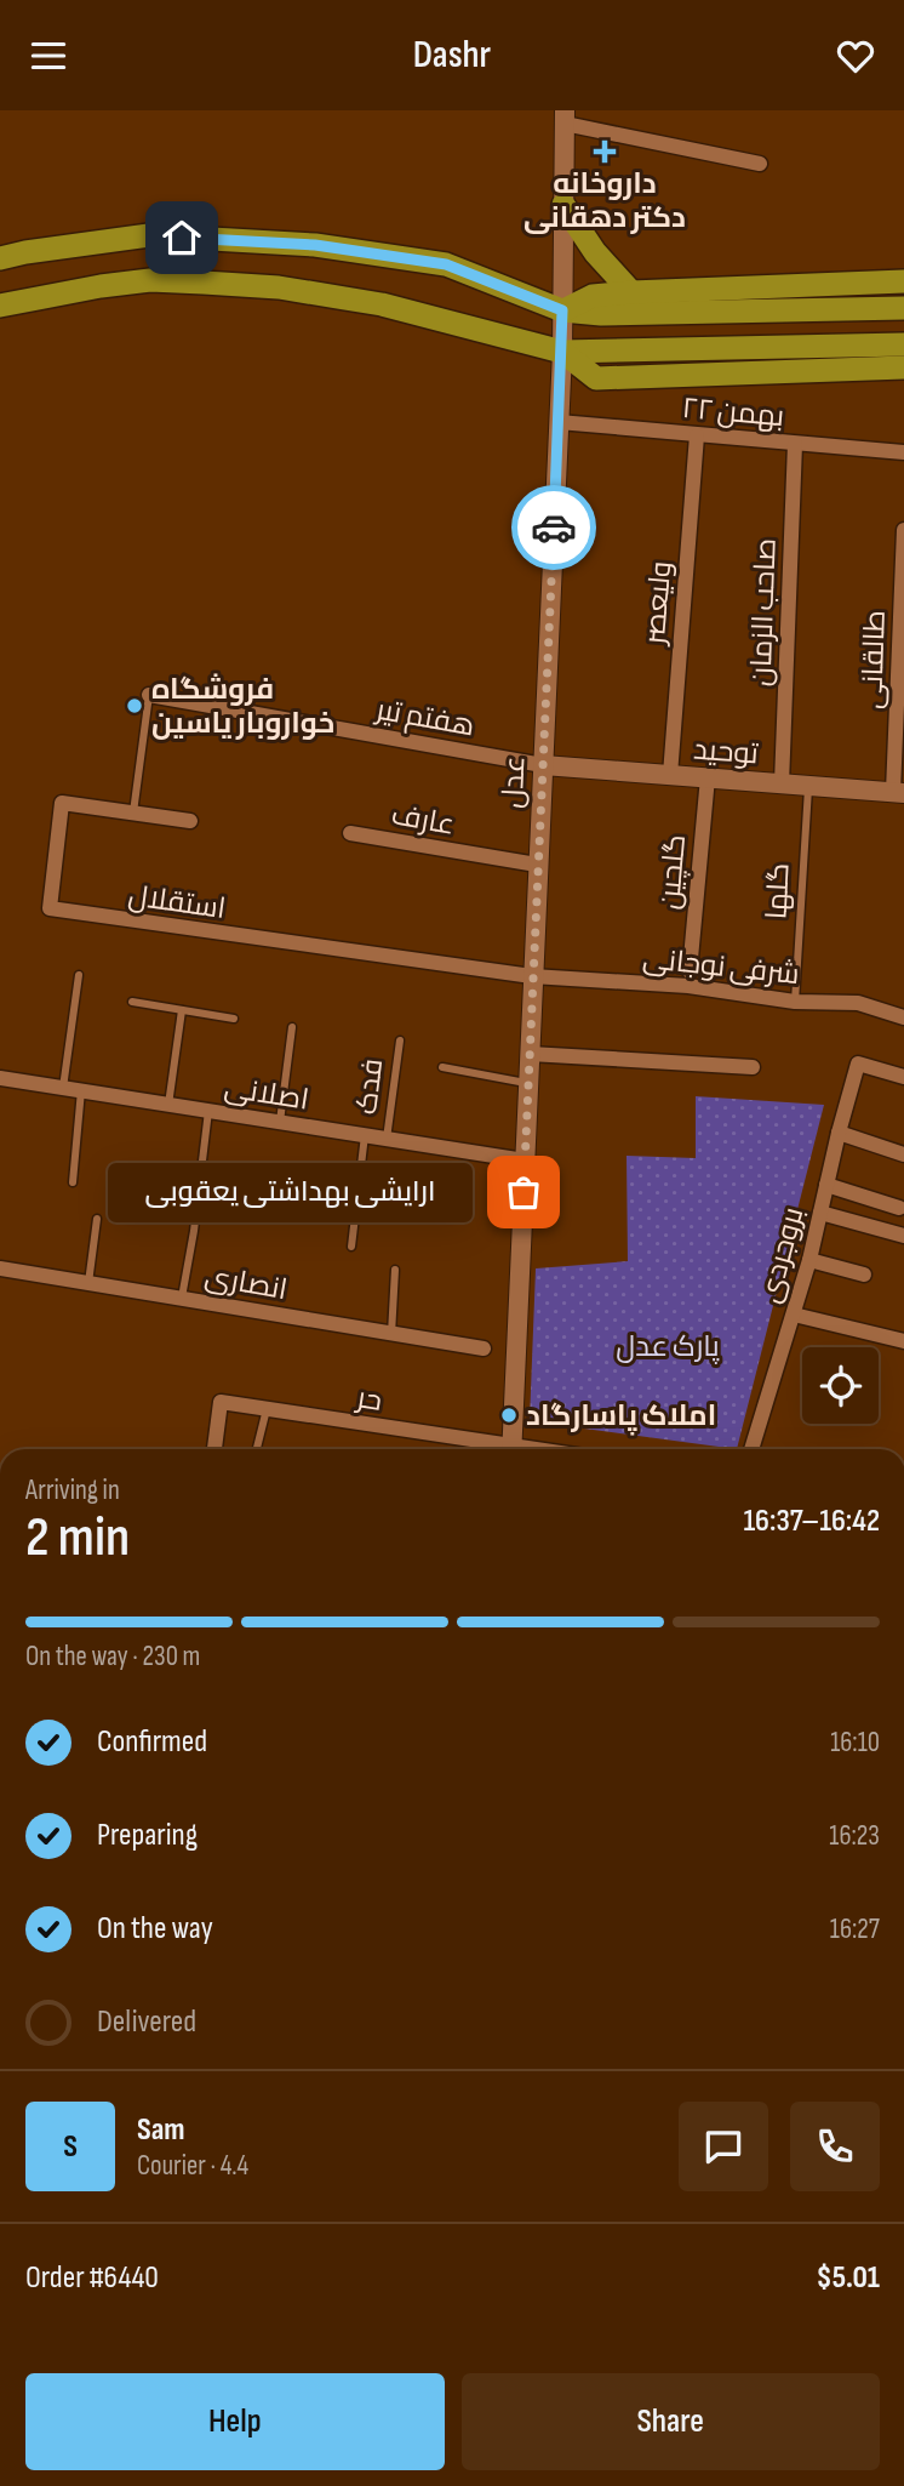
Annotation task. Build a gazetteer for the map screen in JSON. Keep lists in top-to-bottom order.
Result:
{
  "streets": {
    "street": [
      "۲۲ بهمن",
      "ولیعصر",
      "صاحب الزمان",
      "طالقانی",
      "هفتم تیر",
      "توحید",
      "عدل",
      "عارف",
      "گلچین",
      "استقلال",
      "شرفی نوجانی",
      "اصلانی",
      "بروجردی",
      "انصاری",
      "حر"
    ],
    "lane": ["گلها", "فدک"]
  },
  "crossings": [
    ["۲۲ بهمن", "ولیعصر"],
    ["۲۲ بهمن", "صاحب الزمان"],
    ["۲۲ بهمن", "عدل"],
    ["ولیعصر", "توحید"],
    ["صاحب الزمان", "توحید"],
    ["طالقانی", "توحید"],
    ["هفتم تیر", "توحید"],
    ["هفتم تیر", "عدل"],
    ["توحید", "عدل"],
    ["توحید", "گلچین"],
    ["توحید", "گلها"],
    ["عدل", "عارف"],
    ["عدل", "استقلال"],
    ["عدل", "شرفی نوجانی"],
    ["عدل", "اصلانی"],
    ["گلها", "شرفی نوجانی"],
    ["استقلال", "شرفی نوجانی"],
    ["فدک", "اصلانی"]
  ],
  "parks": ["پارک عدل"],
  "places": {
    "health": ["داروخانه دکتر دهقانی"],
    "other": ["فروشگاه خواروبار یاسین", "ارایشی بهداشتی یعقوبی", "املاک پاسارگاد"]
  },
  "page": {
    "header": "Dashr",
    "bubble": "ارایشی بهداشتی یعقوبی",
    "heading": ["2 min", "Arriving in", "16:37–16:42"],
    "panel": [
      "Sam",
      "Courier · 4.4",
      "Order #6440",
      "$5.01"
    ],
    "bar": "On the way · 230 m",
    "list": [
      ["Confirmed", "16:10"],
      ["Preparing", "16:23"],
      ["On the way", "16:27"],
      "Delivered"
    ],
    "round": "S",
    "buttons": ["Help", "Share"]
  }
}
